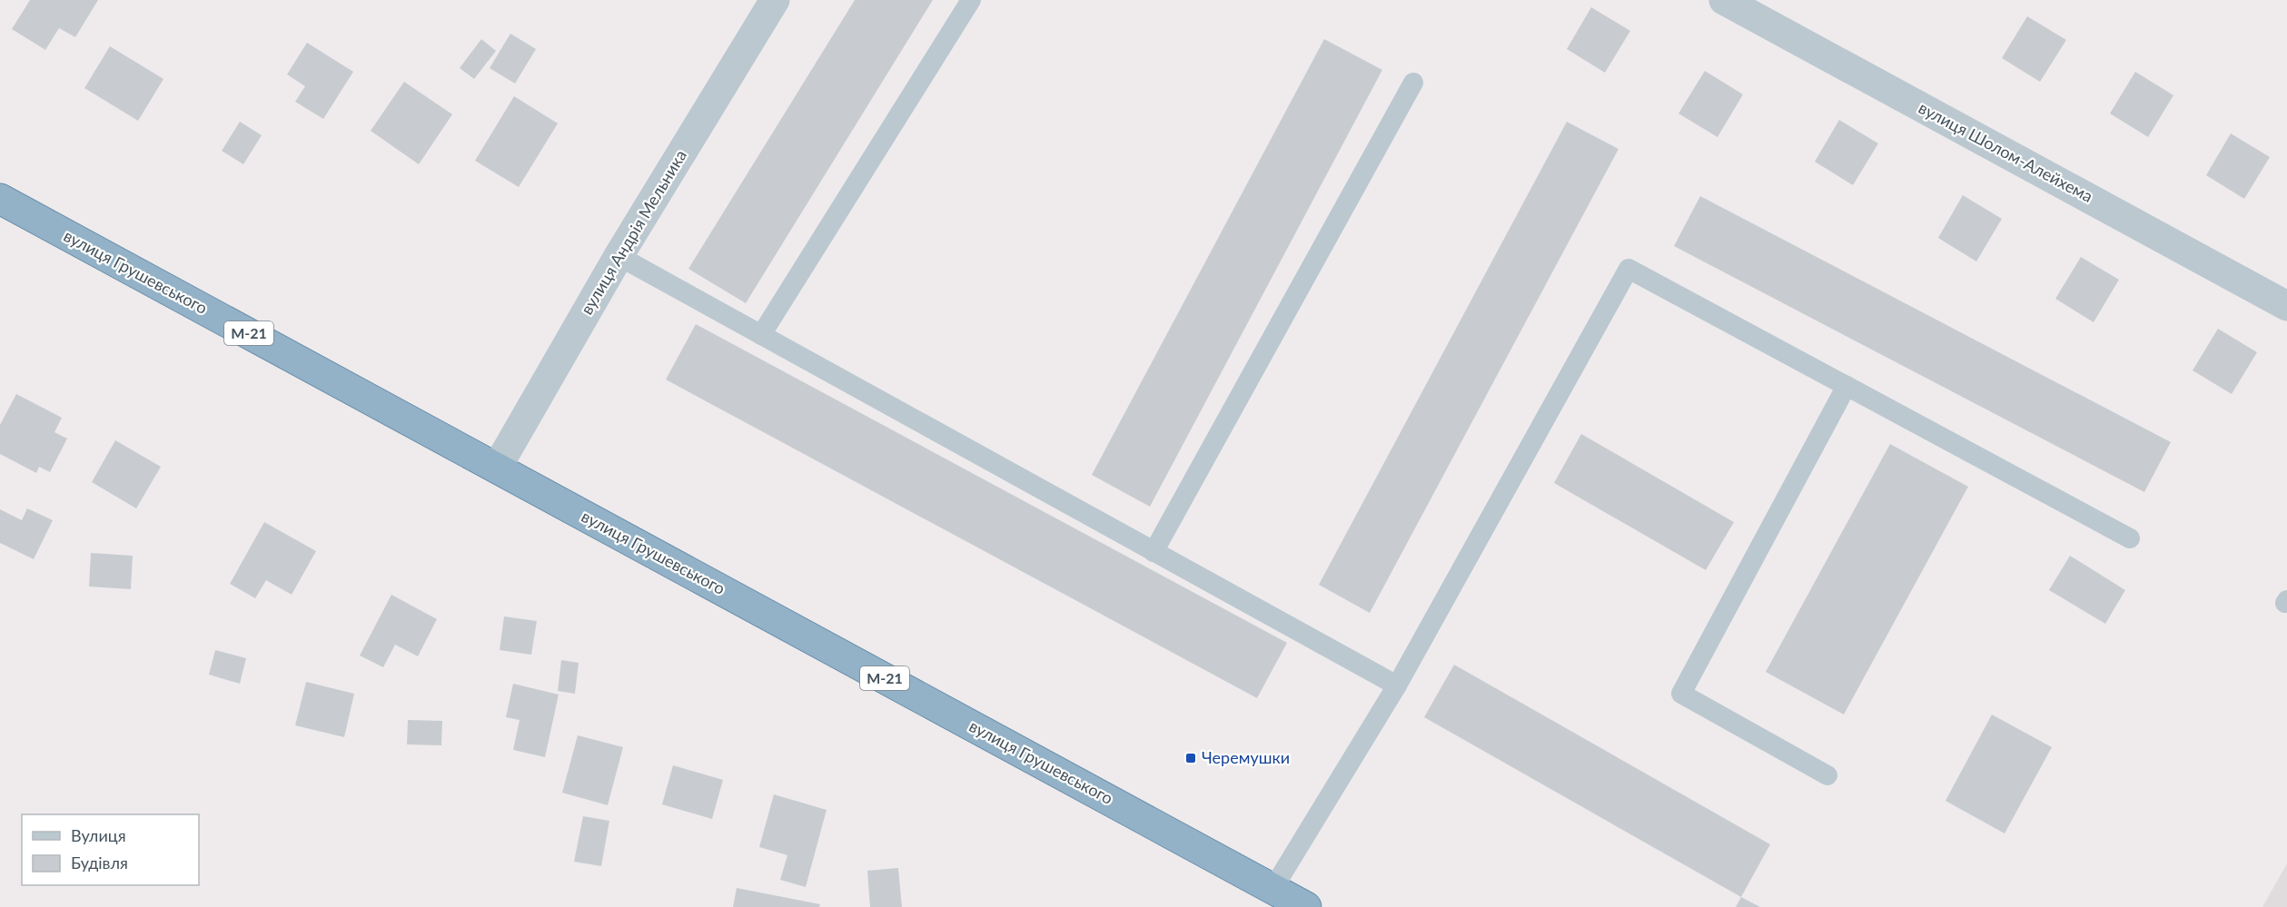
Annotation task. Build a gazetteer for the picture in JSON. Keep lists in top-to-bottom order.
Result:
{
  "streets": {
    "highway": ["вулиця Грушевського", "М-21"],
    "street": ["вулиця Шолом-Алейхема", "вулиця Андрія Мельника"]
  },
  "crossings": [
    ["вулиця Андрія Мельника", "вулиця Грушевського"]
  ],
  "places": {
    "transit": ["Черемушки"]
  },
  "legend": ["Вулиця", "Будівля"]
}
